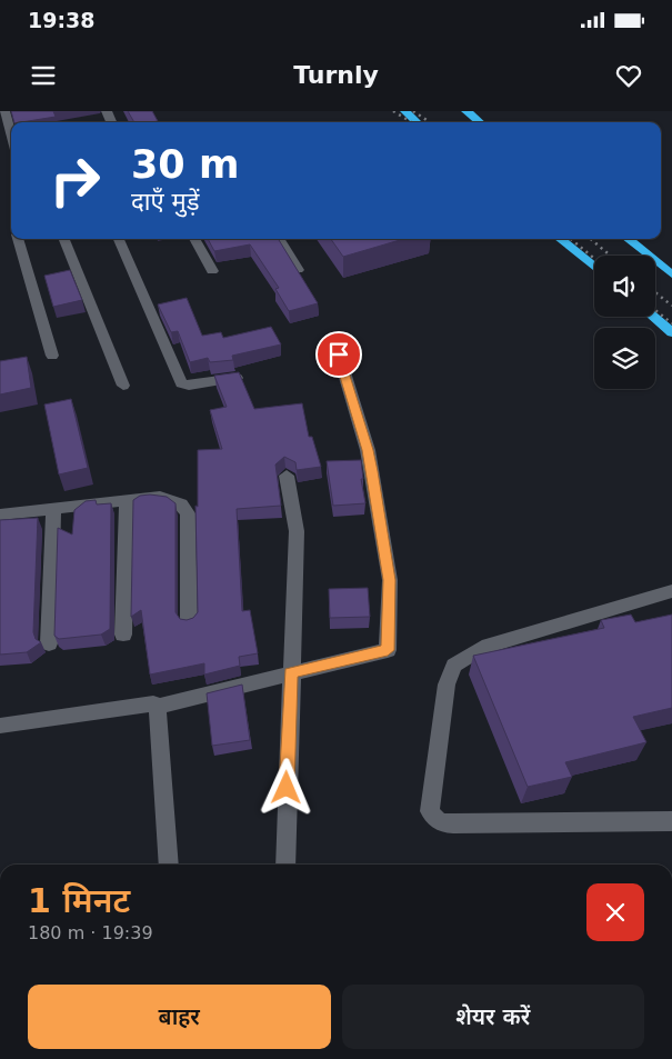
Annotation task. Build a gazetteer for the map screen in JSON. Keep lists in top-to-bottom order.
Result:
{
  "page": {
    "status": "19:38",
    "header": "Turnly",
    "turn": ["30 m", "दाएँ मुड़ें"],
    "heading": ["1 मिनट", "180 m · 19:39"],
    "buttons": ["बाहर", "शेयर करें"]
  }
}
